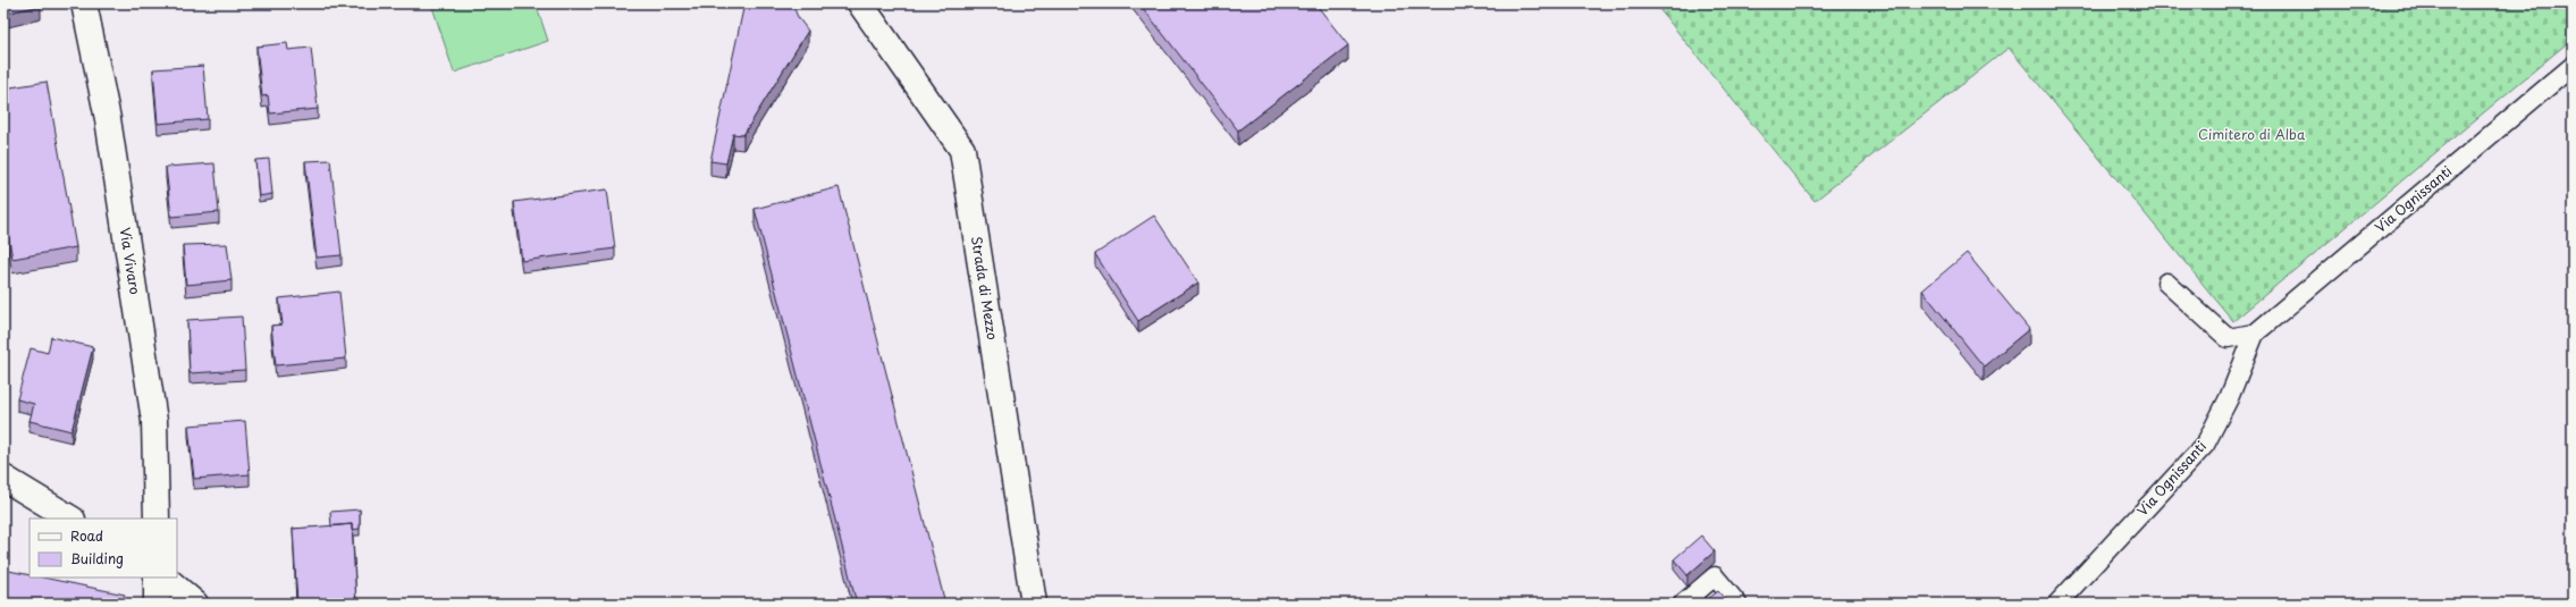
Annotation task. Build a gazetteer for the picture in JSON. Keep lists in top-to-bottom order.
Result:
{
  "streets": {
    "street": ["Via Vivaro", "Strada di Mezzo"],
    "lane": ["Via Ognissanti"]
  },
  "parks": ["Cimitero di Alba"],
  "legend": ["Road", "Building"]
}
